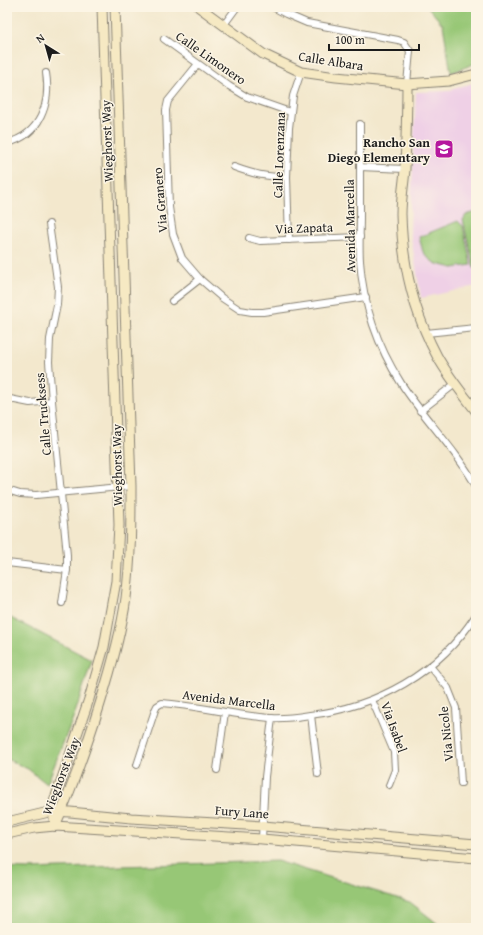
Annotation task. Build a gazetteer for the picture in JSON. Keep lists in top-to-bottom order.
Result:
{
  "streets": {
    "street": [
      "Calle Limonero",
      "Calle Albara",
      "Wieghorst Way",
      "Calle Lorenzana",
      "Via Granero",
      "Avenida Marcella",
      "Via Zapata",
      "Calle Trucksess",
      "Via Isabel",
      "Via Nicole",
      "Fury Lane"
    ]
  },
  "crossings": [
    ["Calle Limonero", "Calle Lorenzana"],
    ["Calle Limonero", "Via Granero"],
    ["Calle Albara", "Calle Lorenzana"],
    ["Wieghorst Way", "Fury Lane"],
    ["Calle Lorenzana", "Via Zapata"],
    ["Via Granero", "Avenida Marcella"],
    ["Avenida Marcella", "Via Zapata"],
    ["Avenida Marcella", "Via Isabel"],
    ["Avenida Marcella", "Via Nicole"]
  ],
  "places": {
    "school or university": ["Rancho San Diego Elementary"]
  },
  "scale_bar": "100 m",
  "north": "top left"
}
